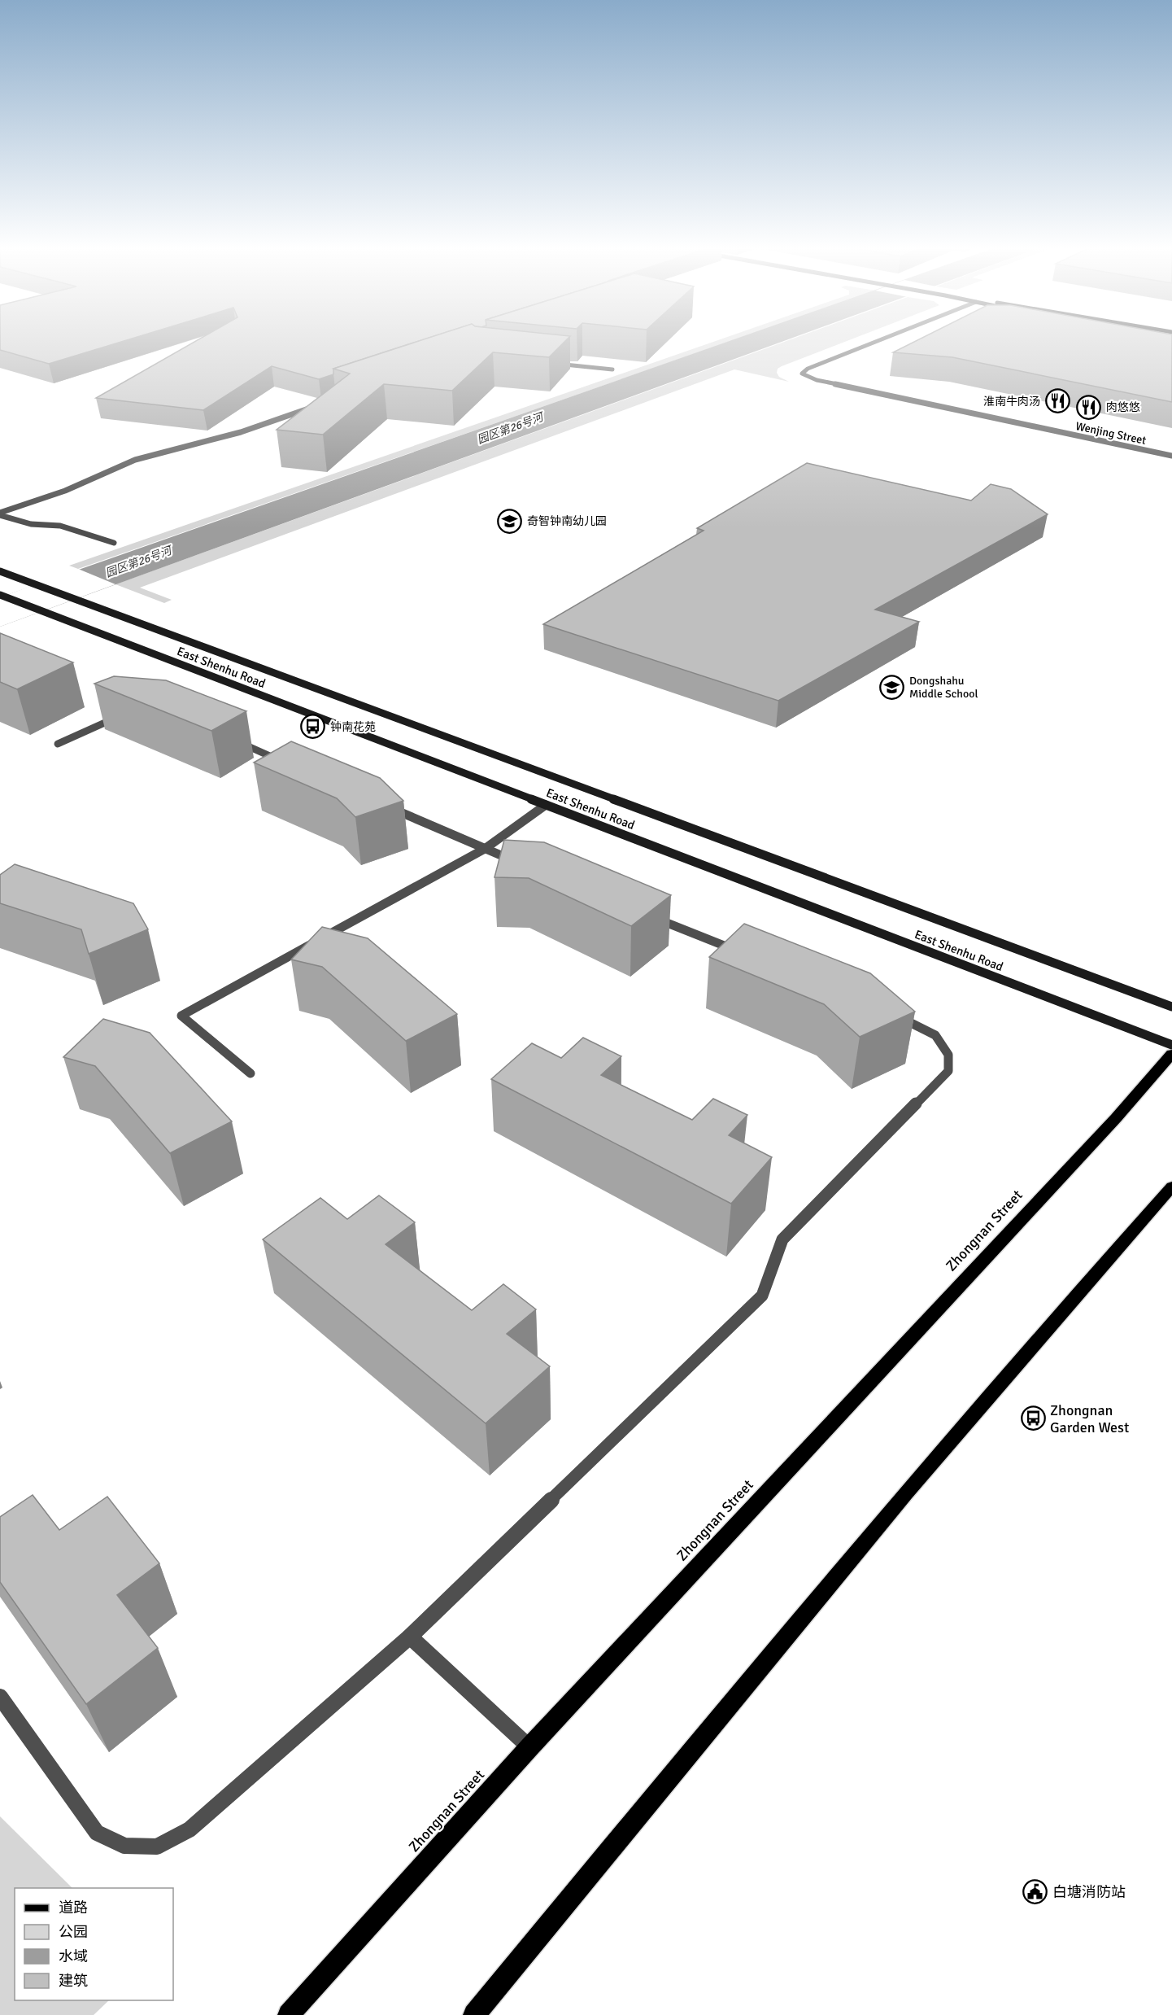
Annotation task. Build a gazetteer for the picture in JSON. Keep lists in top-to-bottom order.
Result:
{
  "streets": {
    "main road": ["East Shenhu Road", "Zhongnan Street"],
    "street": ["Wenjing Street"]
  },
  "water": ["园区第26号河"],
  "places": {
    "restaurant": ["淮南牛肉汤", "肉悠悠"],
    "school or university": ["奇智钟南幼儿园", "Dongshahu Middle School"],
    "bus stop": ["钟南花苑", "Zhongnan Garden West"],
    "public building": ["白塘消防站"]
  },
  "legend": [
    "道路",
    "公园",
    "水域",
    "建筑"
  ]
}
